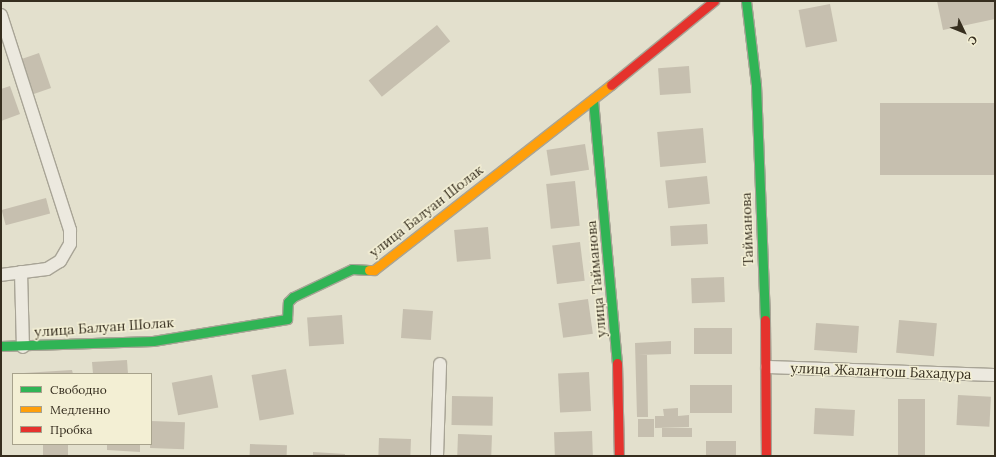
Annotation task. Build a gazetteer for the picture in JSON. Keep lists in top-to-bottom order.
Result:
{
  "streets": {
    "street": [
      "улица Балуан Шолак",
      "Тайманова",
      "улица Тайманова",
      "улица Жалантош Бахадура"
    ]
  },
  "crossings": [
    ["улица Балуан Шолак", "улица Тайманова"],
    ["Тайманова", "улица Жалантош Бахадура"]
  ],
  "legend": ["Свободно", "Медленно", "Пробка"],
  "north": "bottom right"
}
